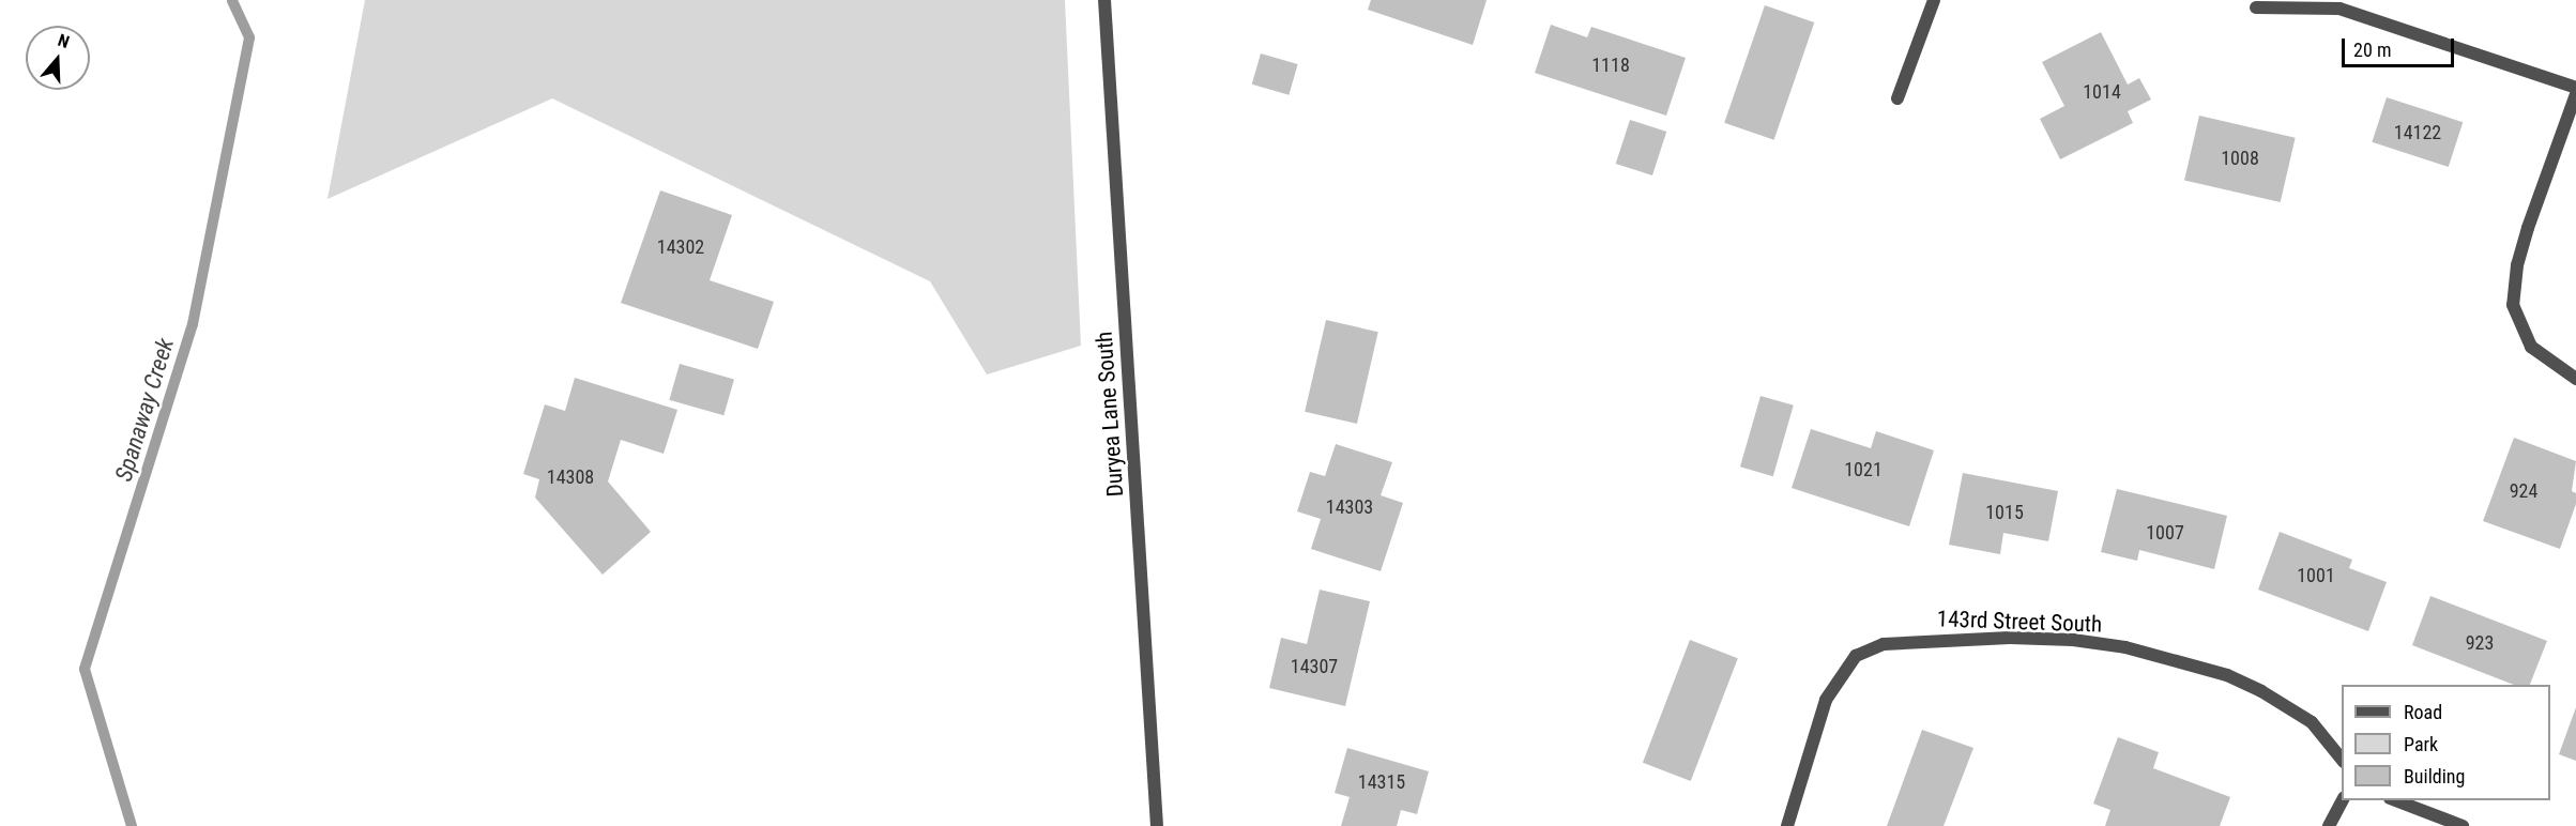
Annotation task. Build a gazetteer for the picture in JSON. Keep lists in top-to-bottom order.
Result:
{
  "streets": {
    "street": ["Duryea Lane South", "143rd Street South"]
  },
  "water": ["Spanaway Creek"],
  "house_numbers": [
    "1118",
    "1014",
    "14122",
    "1008",
    "14302",
    "1021",
    "14308",
    "924",
    "14303",
    "1015",
    "1007",
    "1001",
    "923",
    "14307",
    "14315"
  ],
  "legend": ["Road", "Park", "Building"],
  "scale_bar": "20 m",
  "north": "top"
}
